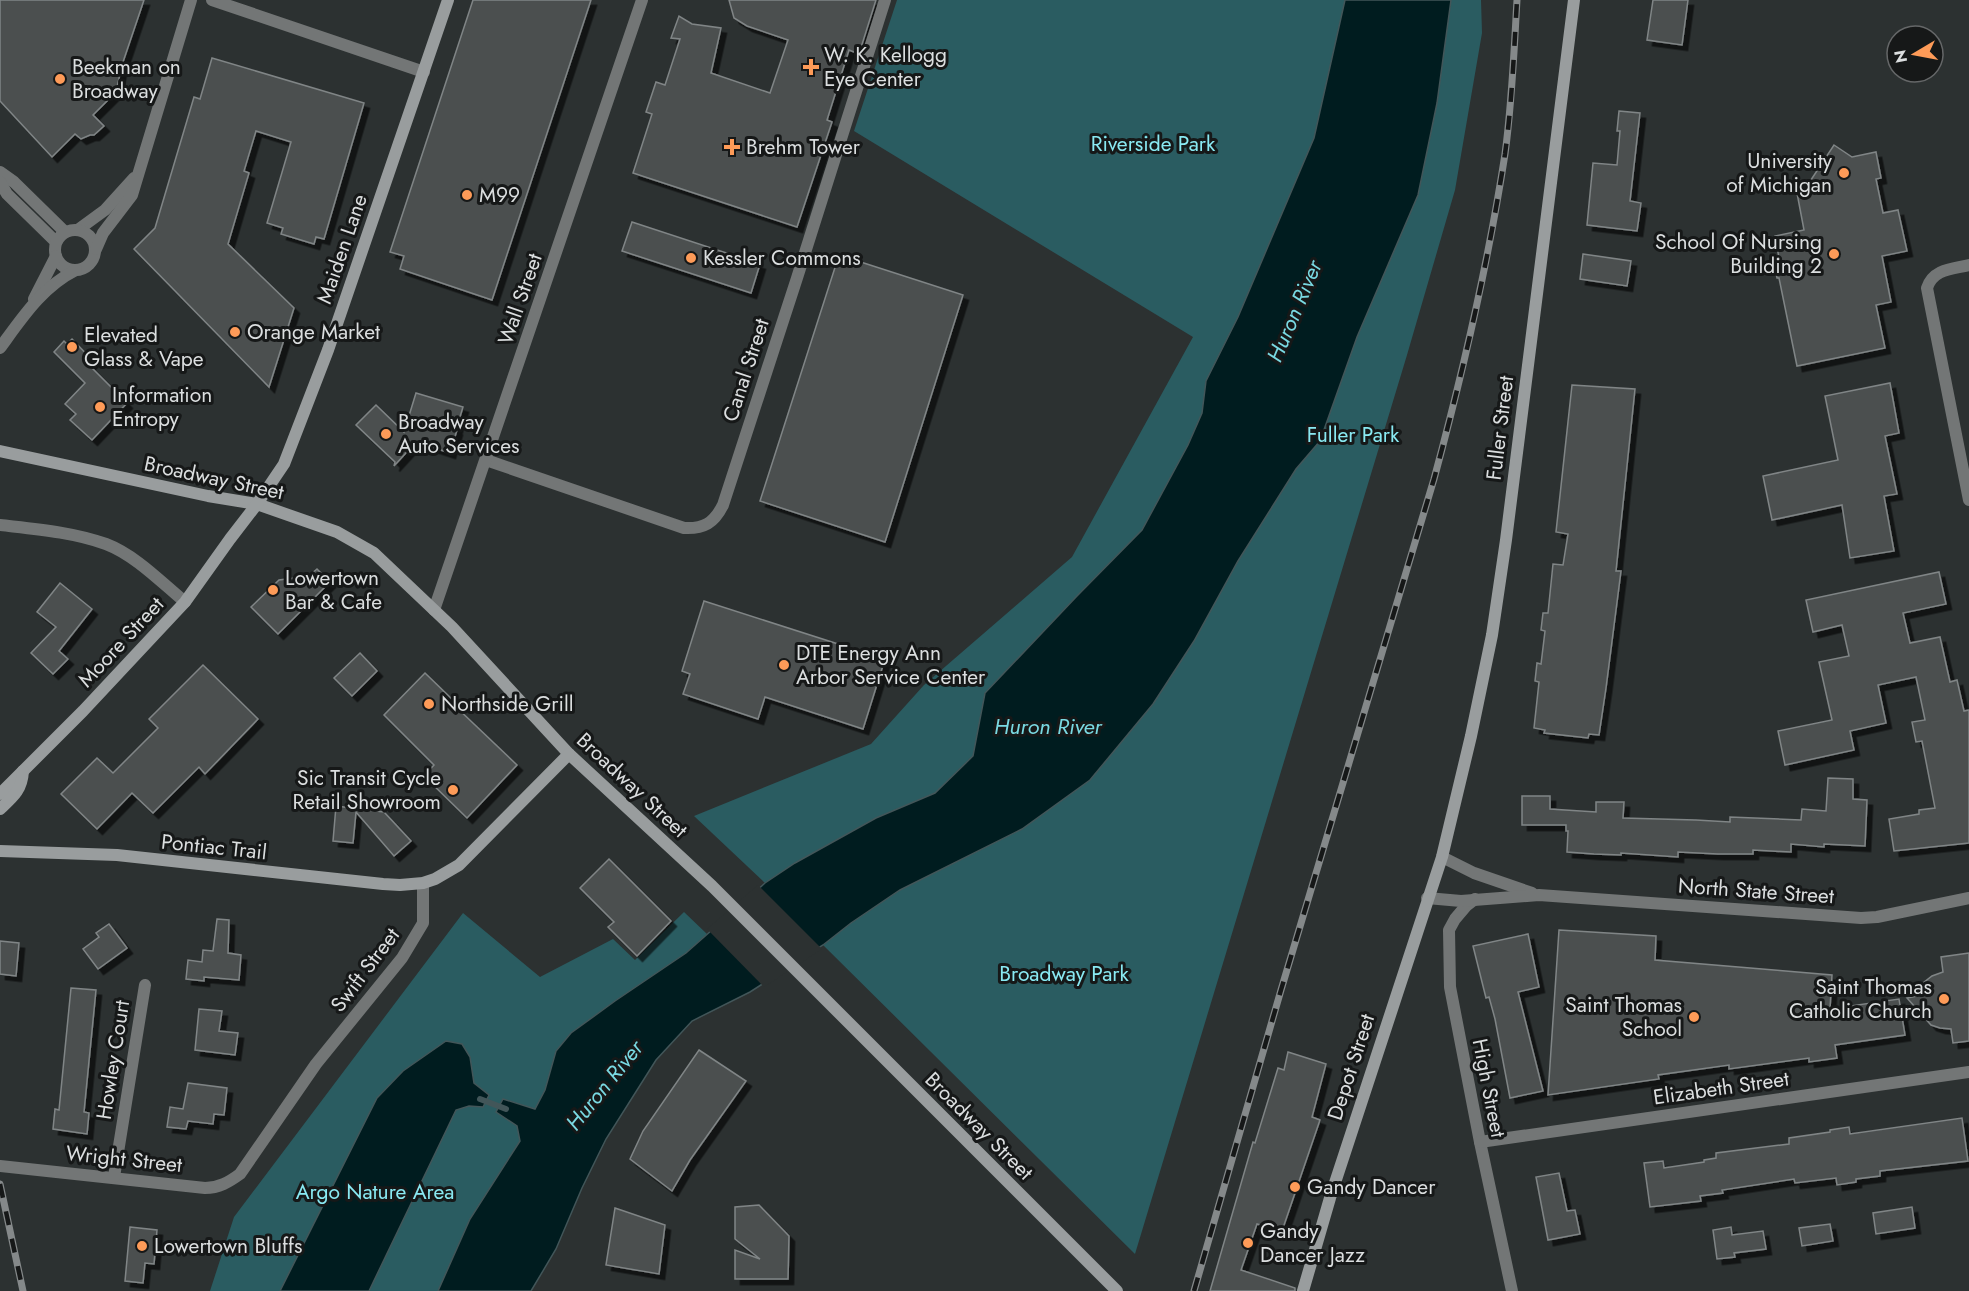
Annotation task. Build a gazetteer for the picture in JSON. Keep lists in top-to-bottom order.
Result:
{
  "streets": {
    "main road": [
      "Maiden Lane",
      "Fuller Street",
      "Broadway Street",
      "Moore Street",
      "Pontiac Trail",
      "Depot Street"
    ],
    "street": [
      "Wall Street",
      "Canal Street",
      "North State Street",
      "Swift Street",
      "Howley Court",
      "High Street",
      "Elizabeth Street",
      "Wright Street"
    ]
  },
  "crossings": [
    ["Maiden Lane", "Broadway Street"],
    ["Maiden Lane", "Moore Street"],
    ["Wall Street", "Canal Street"],
    ["Wall Street", "Broadway Street"],
    ["Fuller Street", "Depot Street"],
    ["Broadway Street", "Moore Street"],
    ["Pontiac Trail", "Swift Street"],
    ["Swift Street", "Wright Street"],
    ["Howley Court", "Wright Street"],
    ["High Street", "Elizabeth Street"]
  ],
  "water": ["Huron River"],
  "parks": [
    "Riverside Park",
    "Fuller Park",
    "Broadway Park",
    "Argo Nature Area"
  ],
  "places": {
    "health": ["W. K. Kellogg Eye Center", "Brehm Tower"],
    "other": [
      "Beekman on Broadway",
      "University of Michigan",
      "M99",
      "School Of Nursing Building 2",
      "Kessler Commons",
      "Orange Market",
      "Elevated Glass & Vape",
      "Information Entropy",
      "Broadway Auto Services",
      "Lowertown Bar & Cafe",
      "DTE Energy Ann Arbor Service Center",
      "Northside Grill",
      "Sic Transit Cycle Retail Showroom",
      "Saint Thomas Catholic Church",
      "Saint Thomas School",
      "Gandy Dancer",
      "Gandy Dancer Jazz",
      "Lowertown Bluffs"
    ]
  },
  "north": "left"
}
